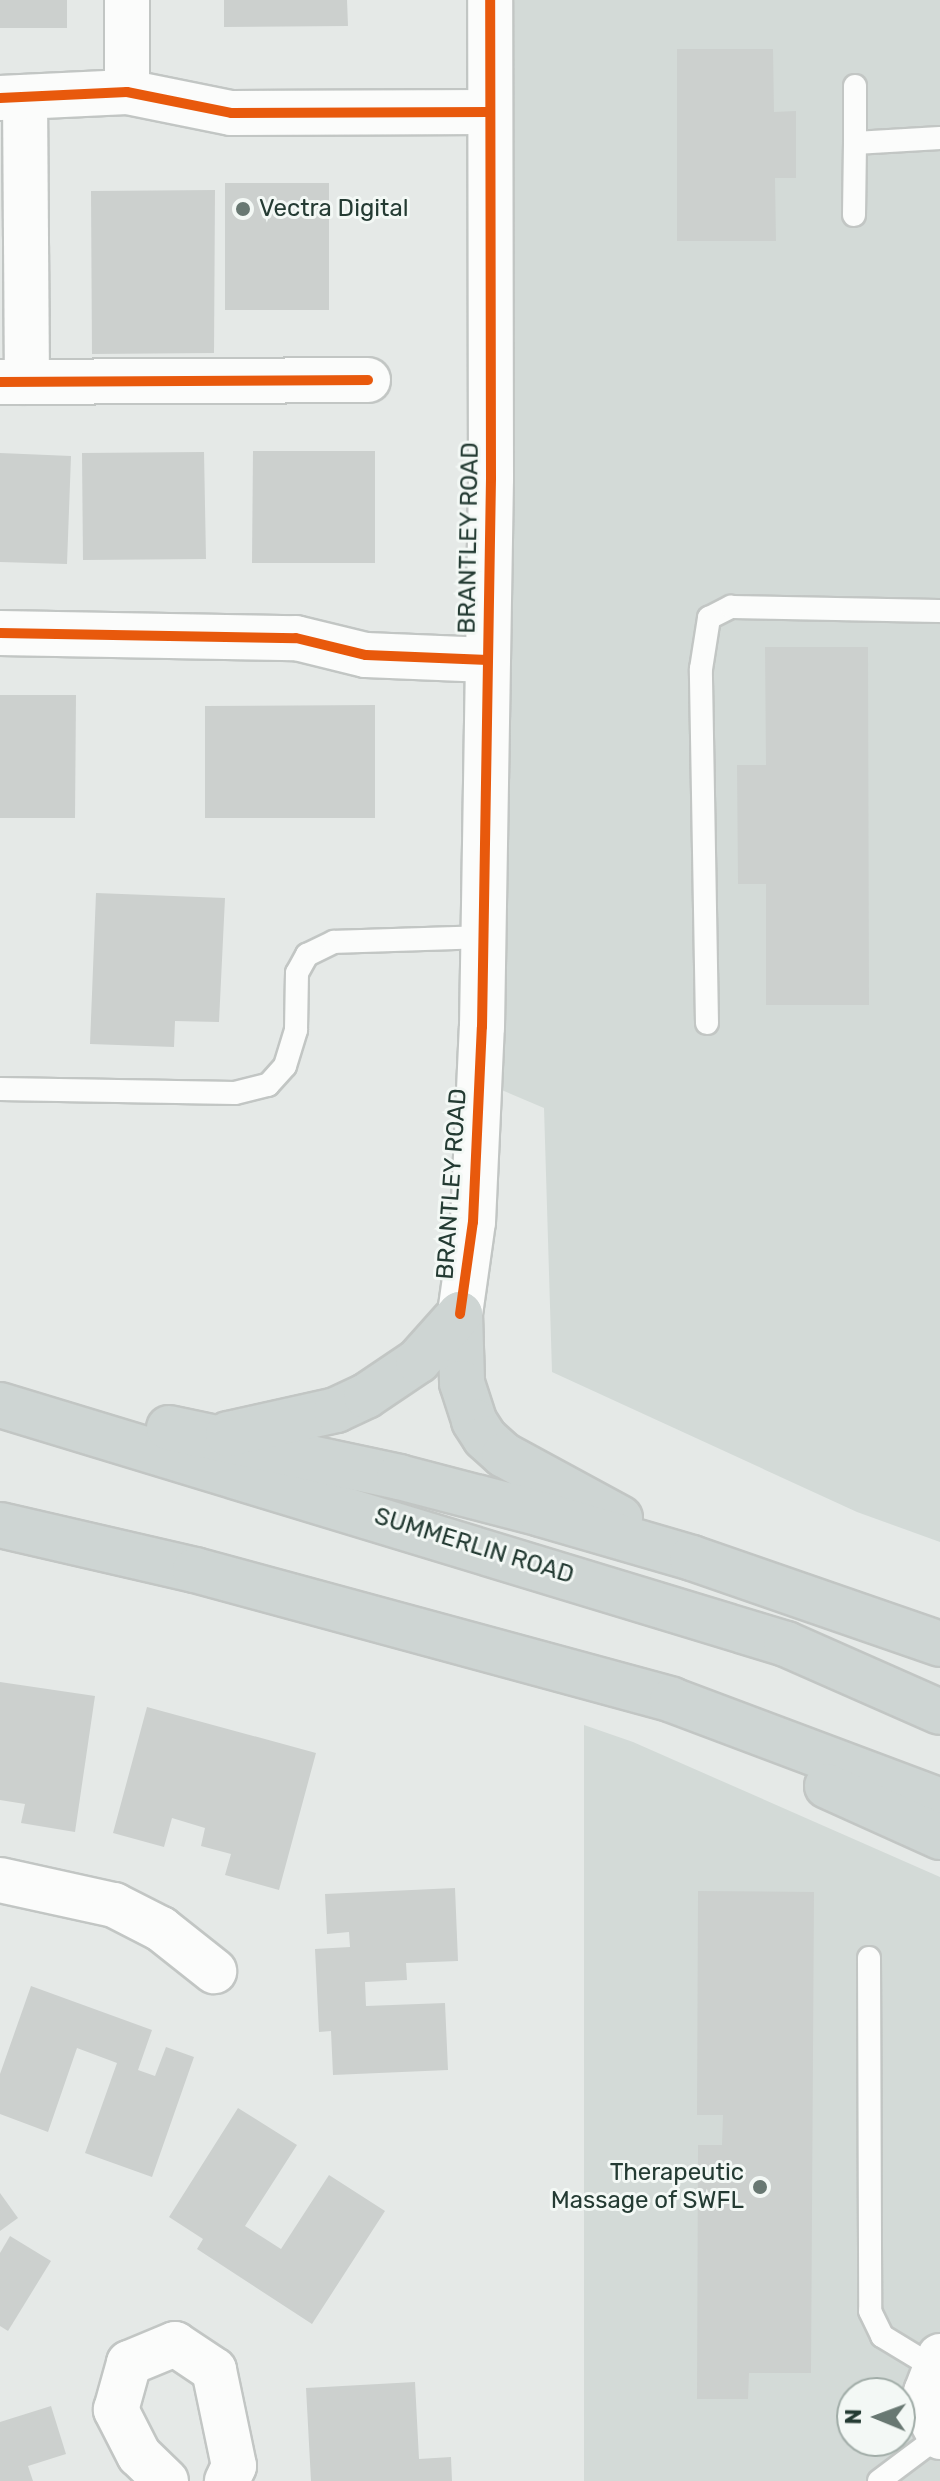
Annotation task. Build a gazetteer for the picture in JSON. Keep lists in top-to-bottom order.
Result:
{
  "streets": {
    "main road": ["SUMMERLIN ROAD"],
    "street": ["BRANTLEY ROAD"]
  },
  "places": ["Vectra Digital", "Therapeutic Massage of SWFL"],
  "north": "left"
}
